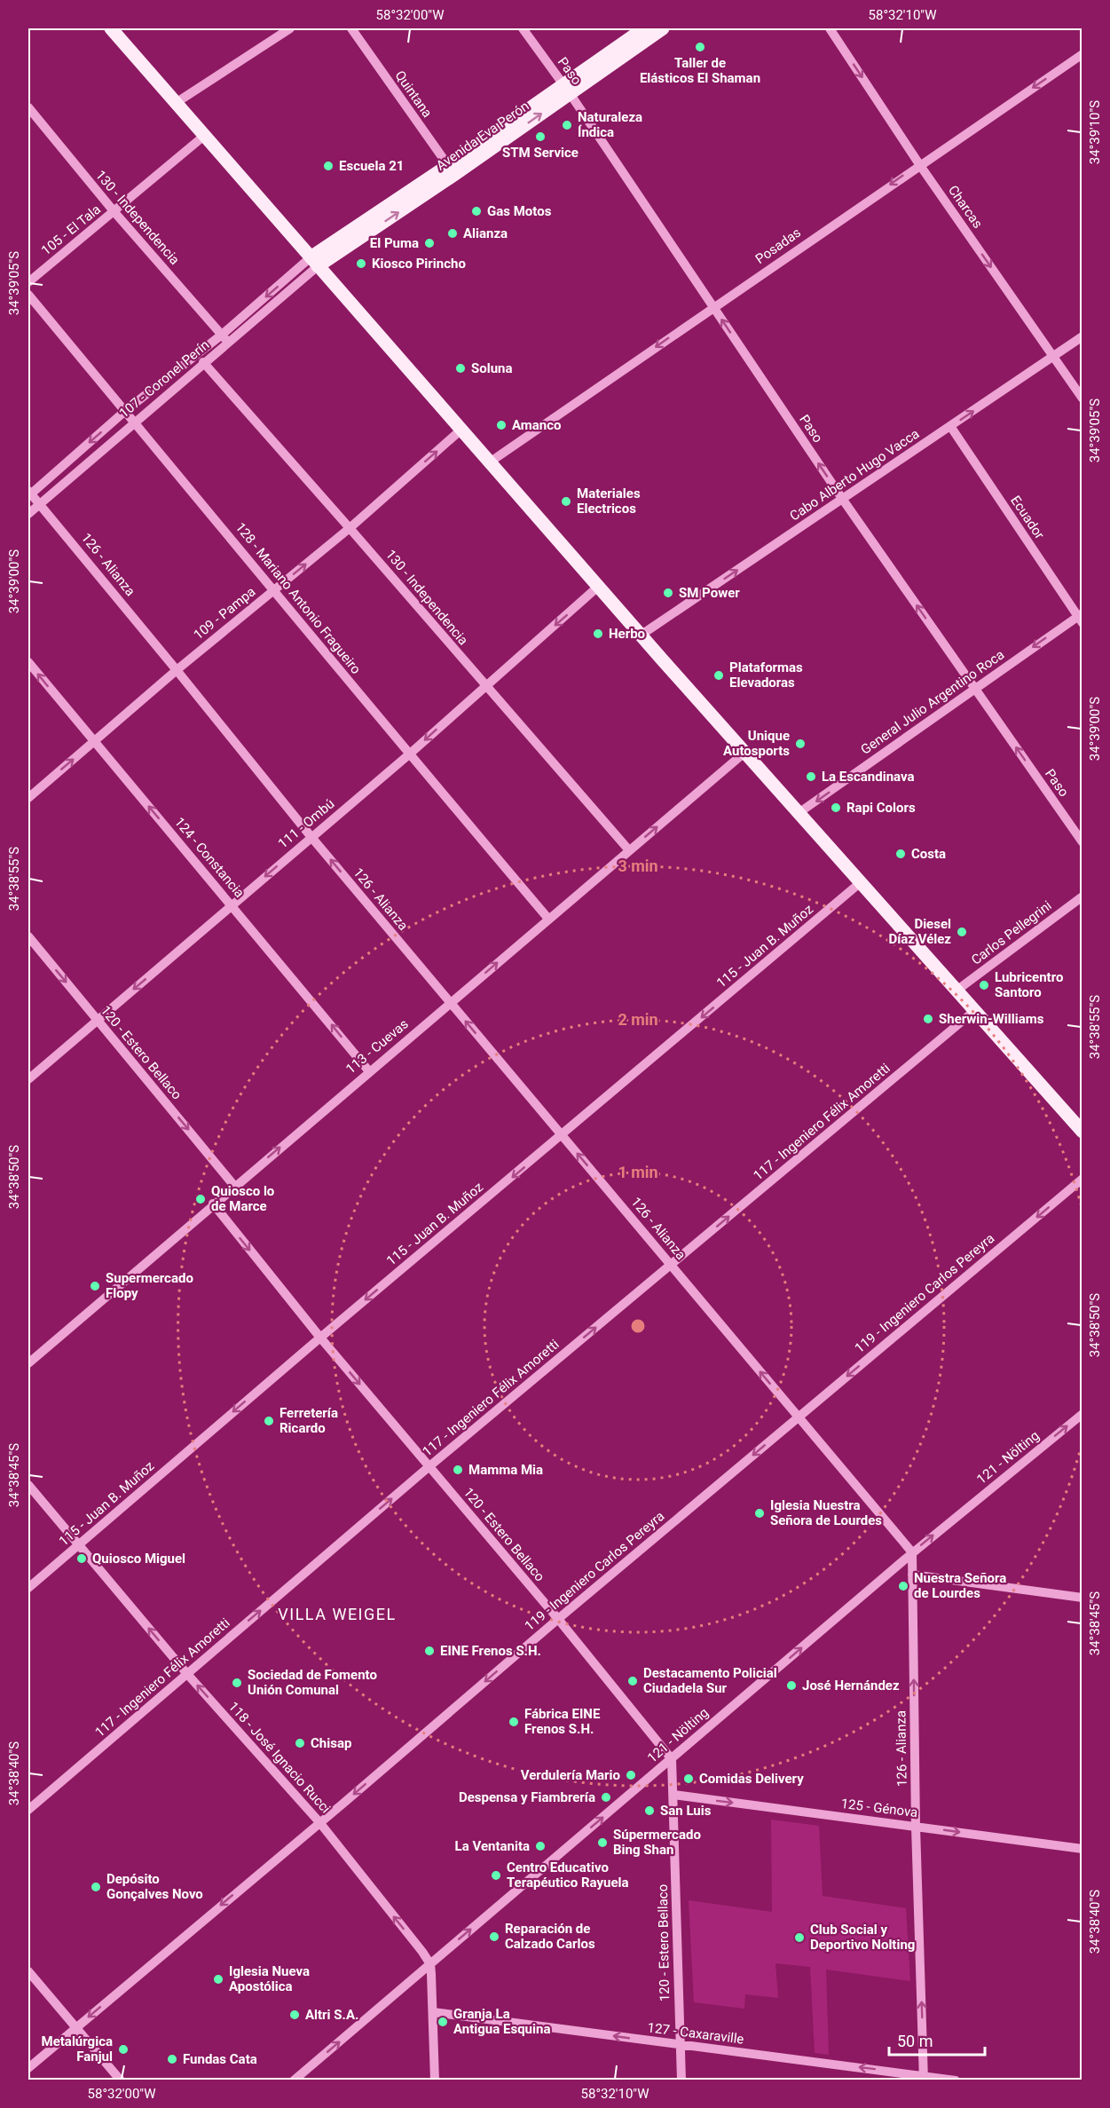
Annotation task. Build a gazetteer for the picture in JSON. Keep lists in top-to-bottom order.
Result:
{
  "streets": {
    "main road": ["Avenida Eva Perón"],
    "street": [
      "Paso",
      "Quintana",
      "Charcas",
      "130 - Independencia",
      "105 - El Tala",
      "Posadas",
      "107 - Coronel Perín",
      "Cabo Alberto Hugo Vacca",
      "Ecuador",
      "126 - Alianza",
      "128 - Mariano Antonio Fragueiro",
      "109 - Pampa",
      "General Julio Argentino Roca",
      "111 - Ombú",
      "124 - Constancia",
      "Carlos Pellegrini",
      "115 - Juan B. Muñoz",
      "113 - Cuevas",
      "120 - Estero Bellaco",
      "117 - Ingeniero Félix Amoretti",
      "119 - Ingeniero Carlos Pereyra",
      "121 - Nölting",
      "118 - José Ignacio Rucci",
      "125 - Génova",
      "127 - Caxaraville"
    ]
  },
  "crossings": [
    ["Paso", "Avenida Eva Perón"],
    ["Paso", "Posadas"],
    ["Paso", "Cabo Alberto Hugo Vacca"],
    ["Paso", "General Julio Argentino Roca"],
    ["Quintana", "Avenida Eva Perón"],
    ["Avenida Eva Perón", "107 - Coronel Perín"],
    ["Charcas", "Posadas"],
    ["Charcas", "Cabo Alberto Hugo Vacca"],
    ["130 - Independencia", "105 - El Tala"],
    ["130 - Independencia", "107 - Coronel Perín"],
    ["130 - Independencia", "109 - Pampa"],
    ["130 - Independencia", "111 - Ombú"],
    ["130 - Independencia", "113 - Cuevas"],
    ["107 - Coronel Perín", "126 - Alianza"],
    ["107 - Coronel Perín", "128 - Mariano Antonio Fragueiro"],
    ["Cabo Alberto Hugo Vacca", "Ecuador"],
    ["Ecuador", "General Julio Argentino Roca"],
    ["126 - Alianza", "109 - Pampa"],
    ["126 - Alianza", "111 - Ombú"],
    ["126 - Alianza", "115 - Juan B. Muñoz"],
    ["126 - Alianza", "113 - Cuevas"],
    ["126 - Alianza", "117 - Ingeniero Félix Amoretti"],
    ["126 - Alianza", "119 - Ingeniero Carlos Pereyra"],
    ["126 - Alianza", "121 - Nölting"],
    ["126 - Alianza", "125 - Génova"],
    ["126 - Alianza", "127 - Caxaraville"],
    ["128 - Mariano Antonio Fragueiro", "109 - Pampa"],
    ["128 - Mariano Antonio Fragueiro", "111 - Ombú"],
    ["128 - Mariano Antonio Fragueiro", "113 - Cuevas"],
    ["109 - Pampa", "124 - Constancia"],
    ["111 - Ombú", "124 - Constancia"],
    ["111 - Ombú", "120 - Estero Bellaco"],
    ["124 - Constancia", "113 - Cuevas"],
    ["115 - Juan B. Muñoz", "120 - Estero Bellaco"],
    ["115 - Juan B. Muñoz", "118 - José Ignacio Rucci"],
    ["113 - Cuevas", "120 - Estero Bellaco"],
    ["120 - Estero Bellaco", "117 - Ingeniero Félix Amoretti"],
    ["120 - Estero Bellaco", "119 - Ingeniero Carlos Pereyra"],
    ["120 - Estero Bellaco", "121 - Nölting"],
    ["120 - Estero Bellaco", "125 - Génova"],
    ["120 - Estero Bellaco", "127 - Caxaraville"],
    ["117 - Ingeniero Félix Amoretti", "118 - José Ignacio Rucci"],
    ["119 - Ingeniero Carlos Pereyra", "118 - José Ignacio Rucci"],
    ["121 - Nölting", "118 - José Ignacio Rucci"]
  ],
  "one_way": [
    "Paso",
    "Charcas",
    "Posadas",
    "Cabo Alberto Hugo Vacca",
    "126 - Alianza",
    "109 - Pampa",
    "General Julio Argentino Roca",
    "111 - Ombú",
    "124 - Constancia",
    "115 - Juan B. Muñoz",
    "113 - Cuevas",
    "120 - Estero Bellaco",
    "117 - Ingeniero Félix Amoretti",
    "119 - Ingeniero Carlos Pereyra",
    "121 - Nölting",
    "118 - José Ignacio Rucci",
    "125 - Génova",
    "127 - Caxaraville"
  ],
  "districts": ["VILLA WEIGEL"],
  "places": [
    "Taller de Elásticos El Shaman",
    "Naturaleza Índica",
    "STM Service",
    "Escuela 21",
    "Gas Motos",
    "Alianza",
    "El Puma",
    "Kiosco Pirincho",
    "Soluna",
    "Amanco",
    "Materiales Electricos",
    "SM Power",
    "Herbo",
    "Plataformas Elevadoras",
    "Unique Autosports",
    "La Escandinava",
    "Rapi Colors",
    "Costa",
    "Diesel Díaz Vélez",
    "Lubricentro Santoro",
    "Sherwin-Williams",
    "Quiosco lo de Marce",
    "Supermercado Flopy",
    "Ferretería Ricardo",
    "Mamma Mia",
    "Iglesia Nuestra Señora de Lourdes",
    "Quiosco Miguel",
    "Nuestra Señora de Lourdes",
    "EINE Frenos S.H.",
    "Destacamento Policial Ciudadela Sur",
    "Sociedad de Fomento Unión Comunal",
    "José Hernández",
    "Fábrica EINE Frenos S.H.",
    "Chisap",
    "Verdulería Mario",
    "Comidas Delivery",
    "Despensa y Fiambrería",
    "San Luis",
    "Súpermercado Bing Shan",
    "La Ventanita",
    "Centro Educativo Terapéutico Rayuela",
    "Depósito Gonçalves Novo",
    "Reparación de Calzado Carlos",
    "Club Social y Deportivo Nolting",
    "Iglesia Nueva Apostólica",
    "Altri S.A.",
    "Granja La Antigua Esquina",
    "Metalúrgica Fanjul",
    "Fundas Cata"
  ],
  "scale_bar": "50 m",
  "coordinates": [
    "58°32'00\"W",
    "58°32'10\"W",
    "34°39'10\"S",
    "34°39'05\"S",
    "34°39'00\"S",
    "34°38'55\"S",
    "34°38'50\"S",
    "34°38'45\"S",
    "34°38'40\"S"
  ],
  "rings": ["3 min", "2 min", "1 min"]
}
